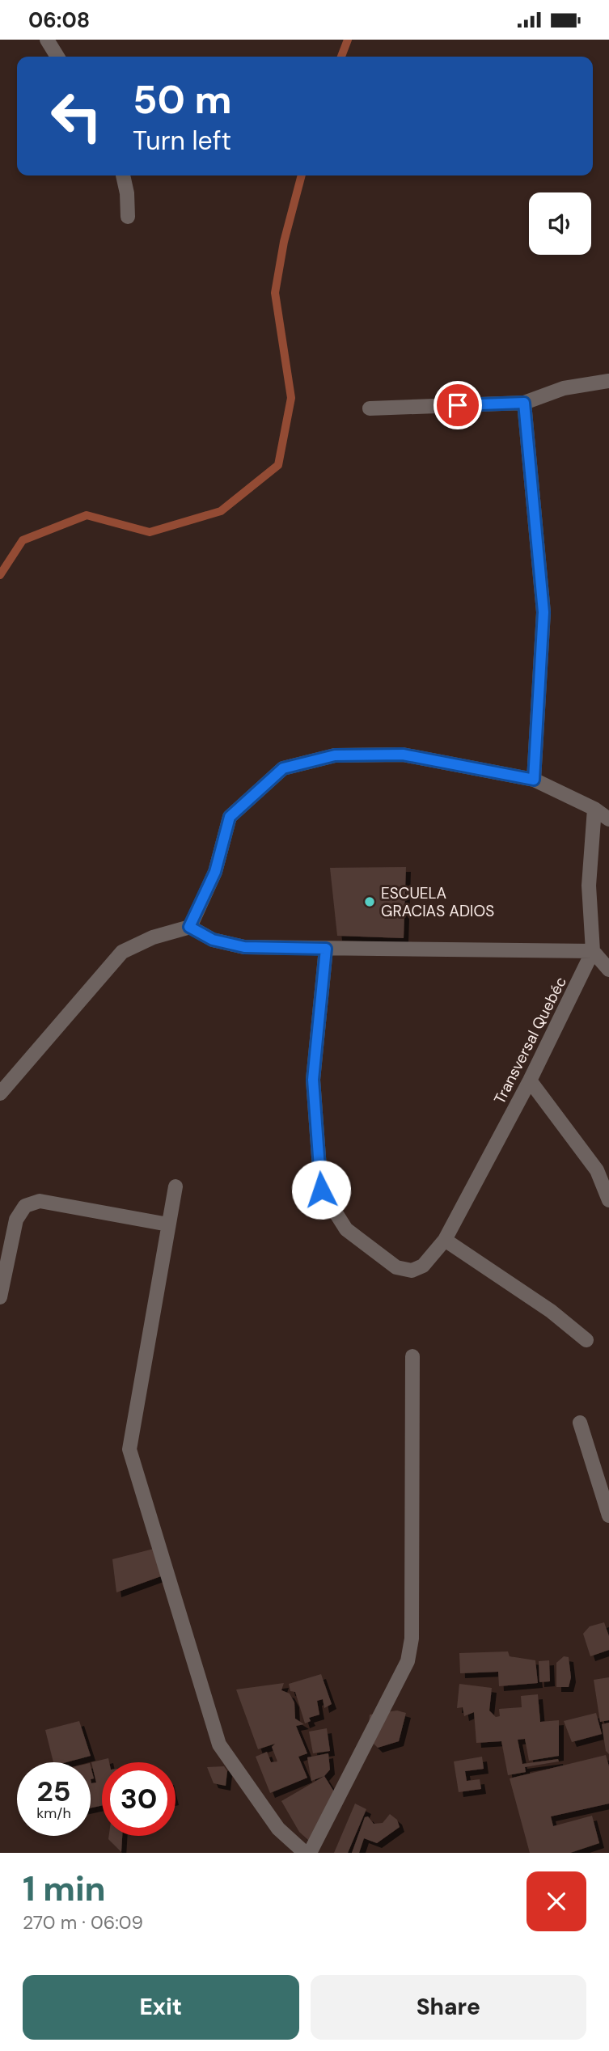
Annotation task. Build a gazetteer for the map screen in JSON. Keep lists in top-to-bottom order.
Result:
{
  "streets": {
    "street": ["Transversal Quebéc"]
  },
  "places": ["ESCUELA GRACIAS ADIOS"],
  "page": {
    "status": "06:08",
    "turn": ["50 m", "Turn left"],
    "speed": "25 km/h",
    "limit": "30",
    "heading": ["1 min", "270 m · 06:09"],
    "buttons": ["Exit", "Share"]
  }
}
